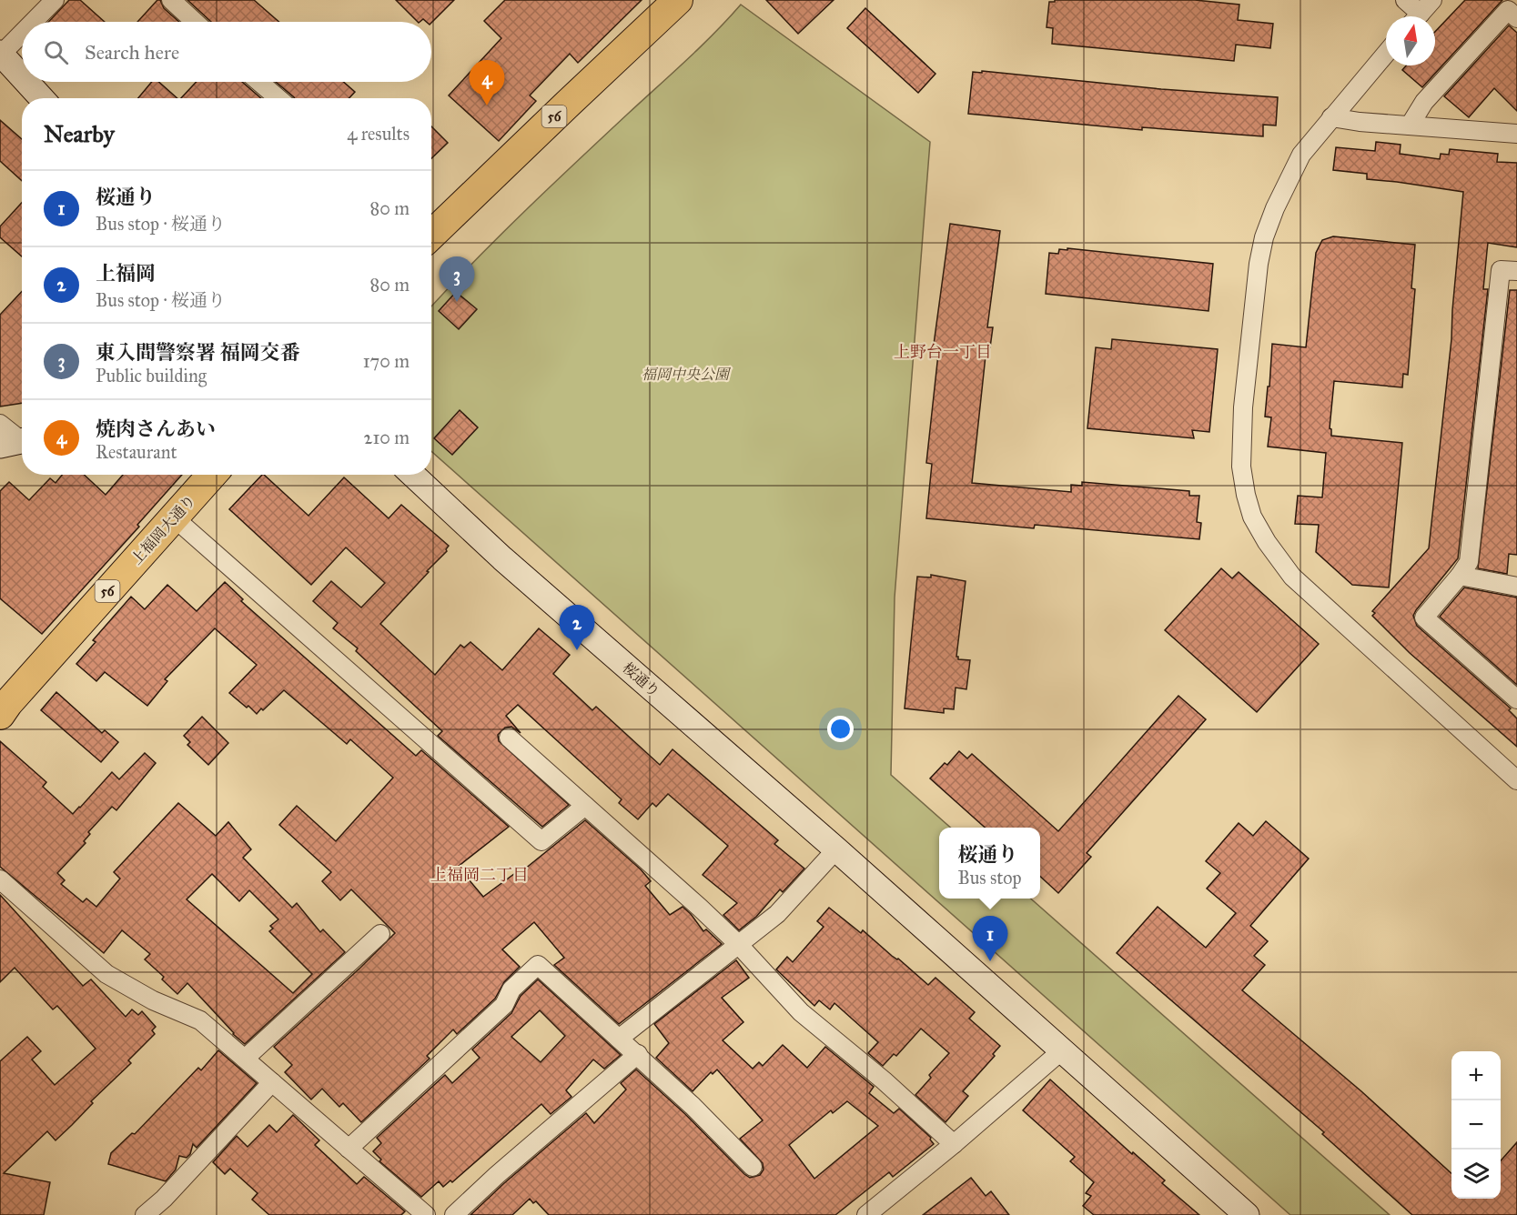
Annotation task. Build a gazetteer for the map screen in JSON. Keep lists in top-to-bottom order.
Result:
{
  "streets": {
    "main road": ["56", "上福岡大通り"],
    "street": ["桜通り"]
  },
  "districts": ["上野台一丁目", "上福岡二丁目"],
  "parks": ["福岡中央公園"],
  "north": "top",
  "page": {
    "search": "Search here",
    "pins": [
      "4",
      "3",
      "2",
      "1"
    ],
    "heading": ["Nearby", "4 results"],
    "list": [
      {
        "mark": "1",
        "name": "桜通り",
        "note": "Bus stop · 桜通り",
        "value": "80 m"
      },
      {
        "mark": "2",
        "name": "上福岡",
        "note": "Bus stop · 桜通り",
        "value": "80 m"
      },
      {
        "mark": "3",
        "name": "東入間警察署 福岡交番",
        "note": "Public building",
        "value": "170 m"
      },
      {
        "mark": "4",
        "name": "焼肉さんあい",
        "note": "Restaurant",
        "value": "210 m"
      }
    ],
    "popup": ["桜通り", "Bus stop"],
    "map_buttons": ["+", "−"]
  }
}
